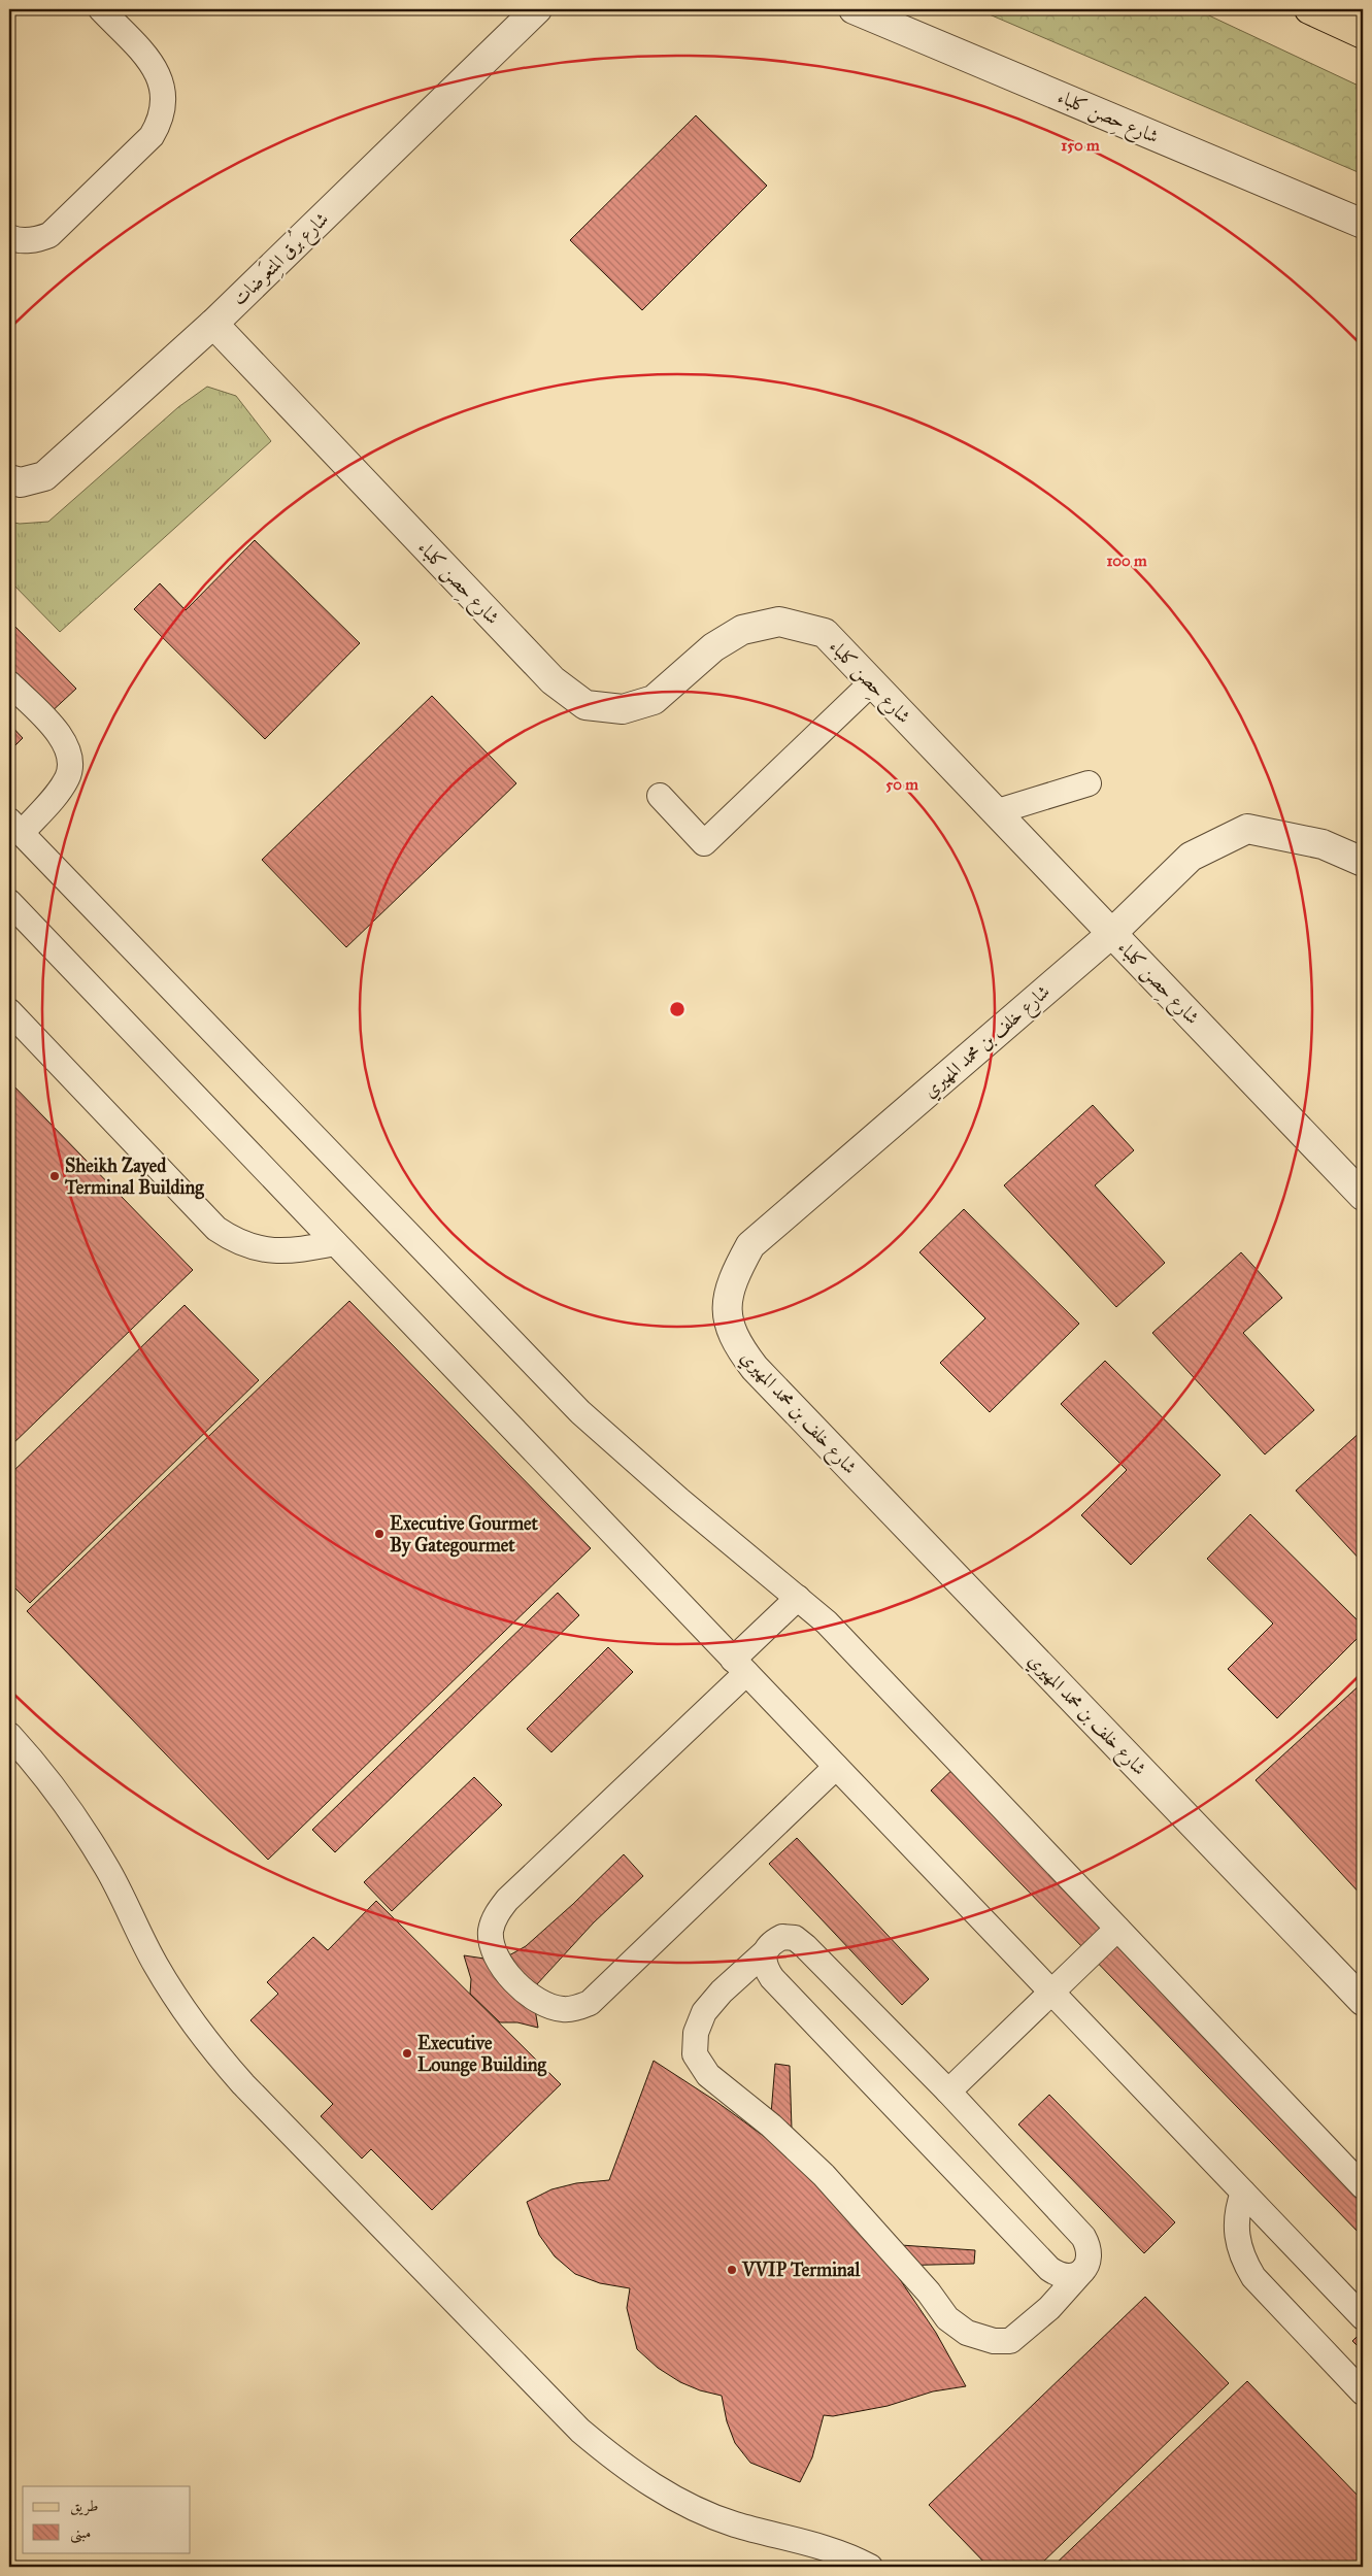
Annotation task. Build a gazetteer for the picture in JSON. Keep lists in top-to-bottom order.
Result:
{
  "streets": {
    "street": ["شارع حِصن كلباء", "شارع بُرق المِتعَرضات", "شارع خلف بن محمد المهيري"]
  },
  "crossings": [
    ["شارع حِصن كلباء", "شارع بُرق المِتعَرضات"],
    ["شارع حِصن كلباء", "شارع خلف بن محمد المهيري"]
  ],
  "places": [
    "Sheikh Zayed Terminal Building",
    "Executive Gourmet By Gategourmet",
    "Executive Lounge Building",
    "VVIP Terminal"
  ],
  "legend": ["طريق", "مبنى"],
  "rings": ["150 m", "100 m", "50 m"]
}
